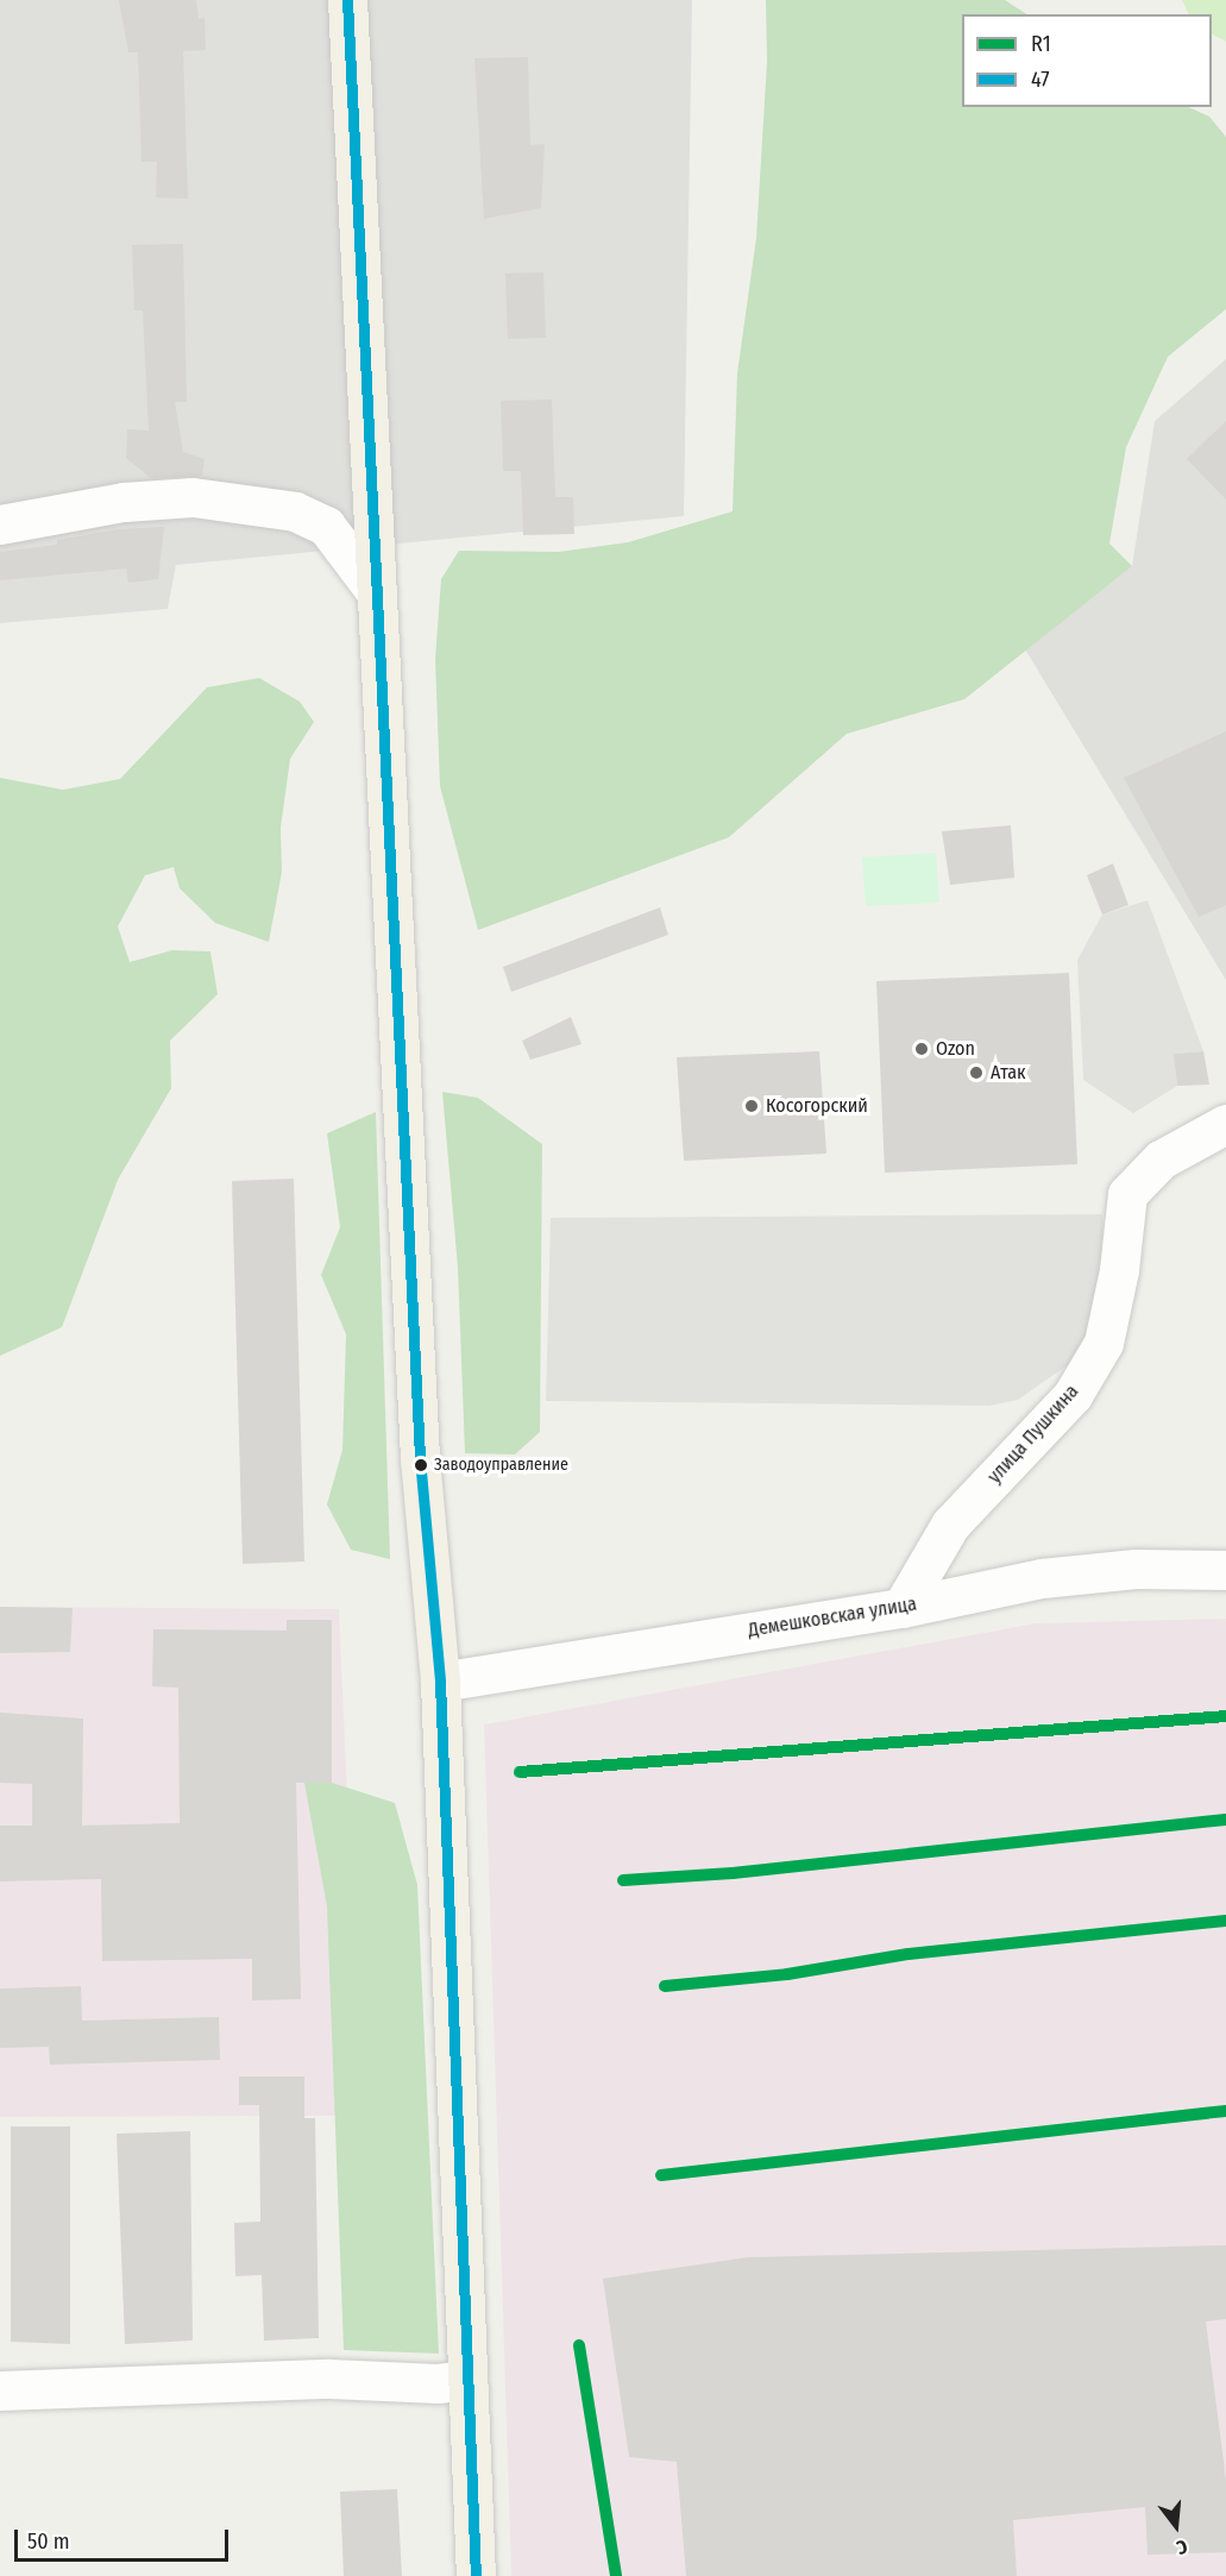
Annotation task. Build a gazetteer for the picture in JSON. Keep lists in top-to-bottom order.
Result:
{
  "streets": {
    "street": ["улица Пушкина", "Демешковская улица"]
  },
  "crossings": [
    ["улица Пушкина", "Демешковская улица"]
  ],
  "places": [
    "Ozon",
    "Атак",
    "Косогорский",
    "Заводоуправление"
  ],
  "lines": ["transit line 47", "transit line R1"],
  "legend": ["R1", "47"],
  "scale_bar": "50 m",
  "north": "bottom"
}
